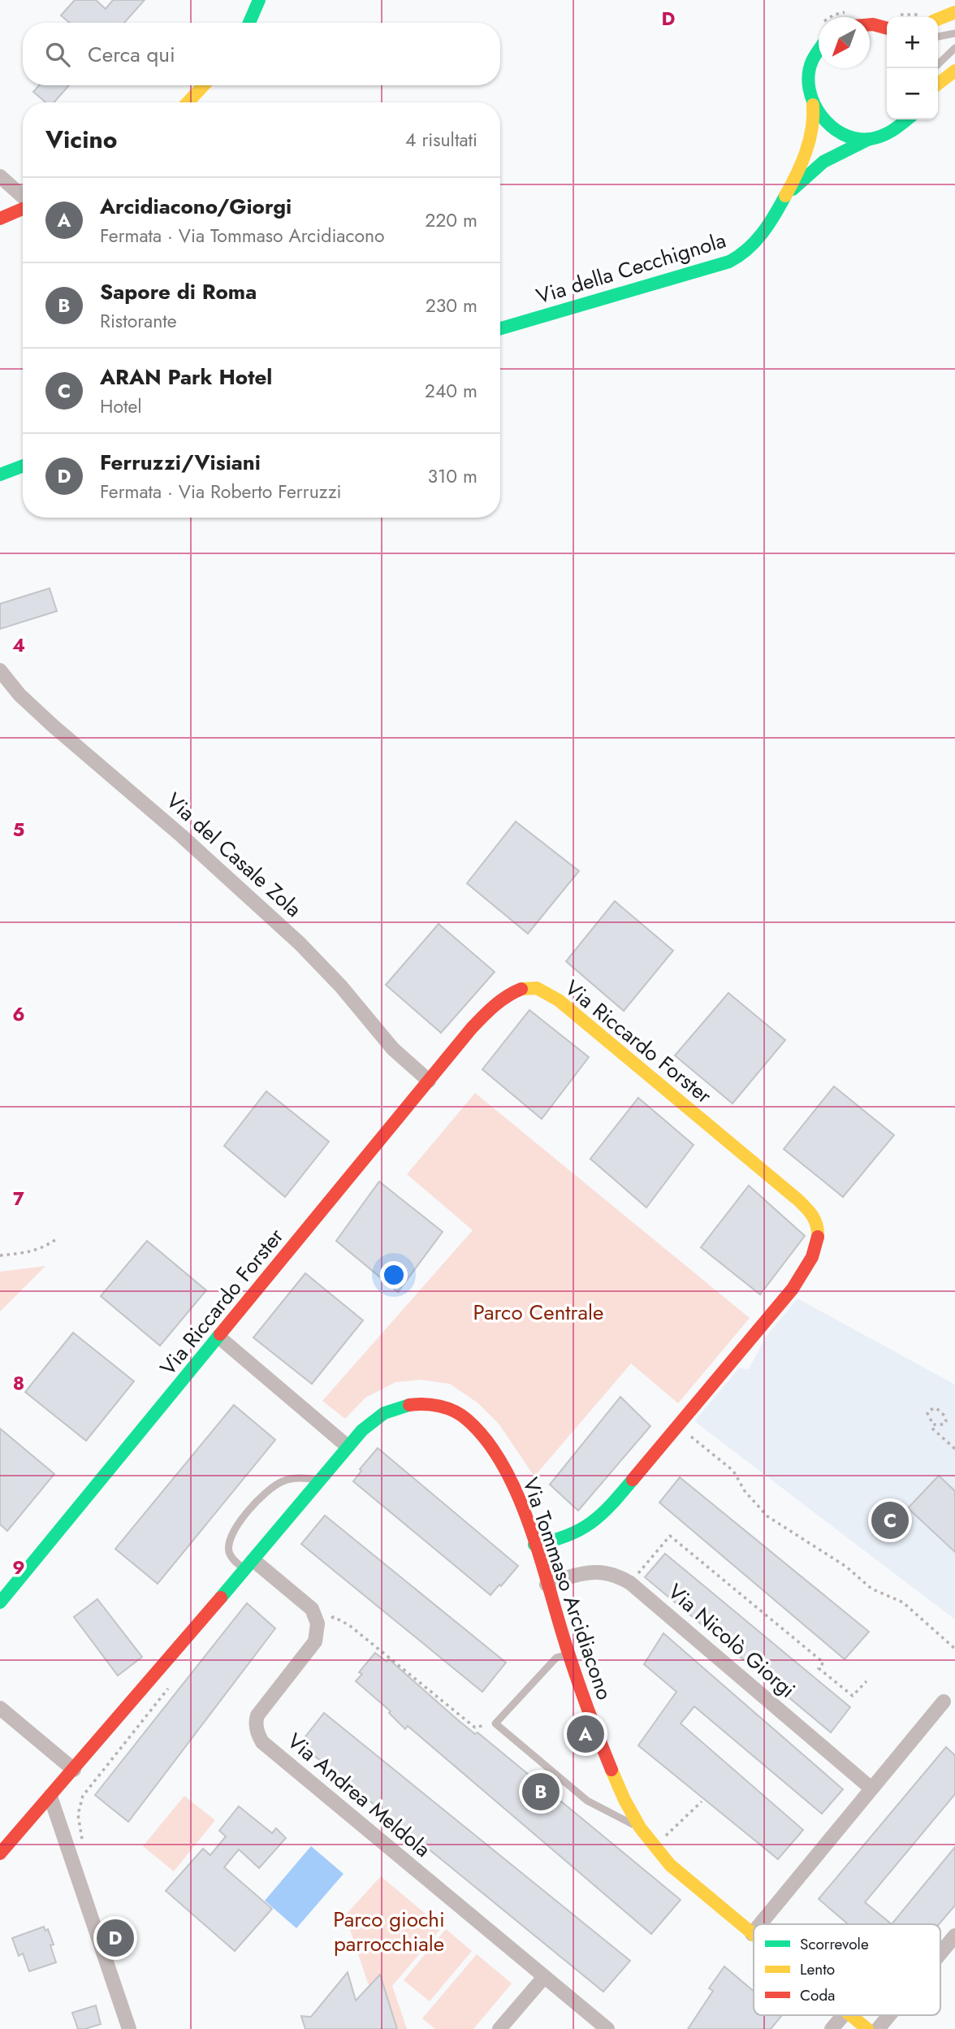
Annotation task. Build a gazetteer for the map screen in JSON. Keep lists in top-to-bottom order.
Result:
{
  "streets": {
    "street": [
      "Via della Cecchignola",
      "Via del Casale Zola",
      "Via Riccardo Forster",
      "Via Tommaso Arcidiacono",
      "Via Nicolò Giorgi",
      "Via Andrea Meldola"
    ]
  },
  "crossings": [
    ["Via del Casale Zola", "Via Riccardo Forster"],
    ["Via Riccardo Forster", "Via Tommaso Arcidiacono"],
    ["Via Tommaso Arcidiacono", "Via Nicolò Giorgi"]
  ],
  "parks": ["Parco Centrale", "Parco giochi parrocchiale"],
  "legend": ["Scorrevole", "Lento", "Coda"],
  "north": "bottom left",
  "page": {
    "map_buttons": ["+", "−"],
    "search": "Cerca qui",
    "heading": ["Vicino", "4 risultati"],
    "list": [
      {
        "mark": "A",
        "name": "Arcidiacono/Giorgi",
        "note": "Fermata · Via Tommaso Arcidiacono",
        "value": "220 m"
      },
      {
        "mark": "B",
        "name": "Sapore di Roma",
        "note": "Ristorante",
        "value": "230 m"
      },
      {
        "mark": "C",
        "name": "ARAN Park Hotel",
        "note": "Hotel",
        "value": "240 m"
      },
      {
        "mark": "D",
        "name": "Ferruzzi/Visiani",
        "note": "Fermata · Via Roberto Ferruzzi",
        "value": "310 m"
      }
    ],
    "pins": [
      "C",
      "A",
      "B",
      "D"
    ]
  },
  "grid": {
    "columns": ["D"],
    "rows": [
      "4",
      "5",
      "6",
      "7",
      "8",
      "9"
    ]
  }
}
